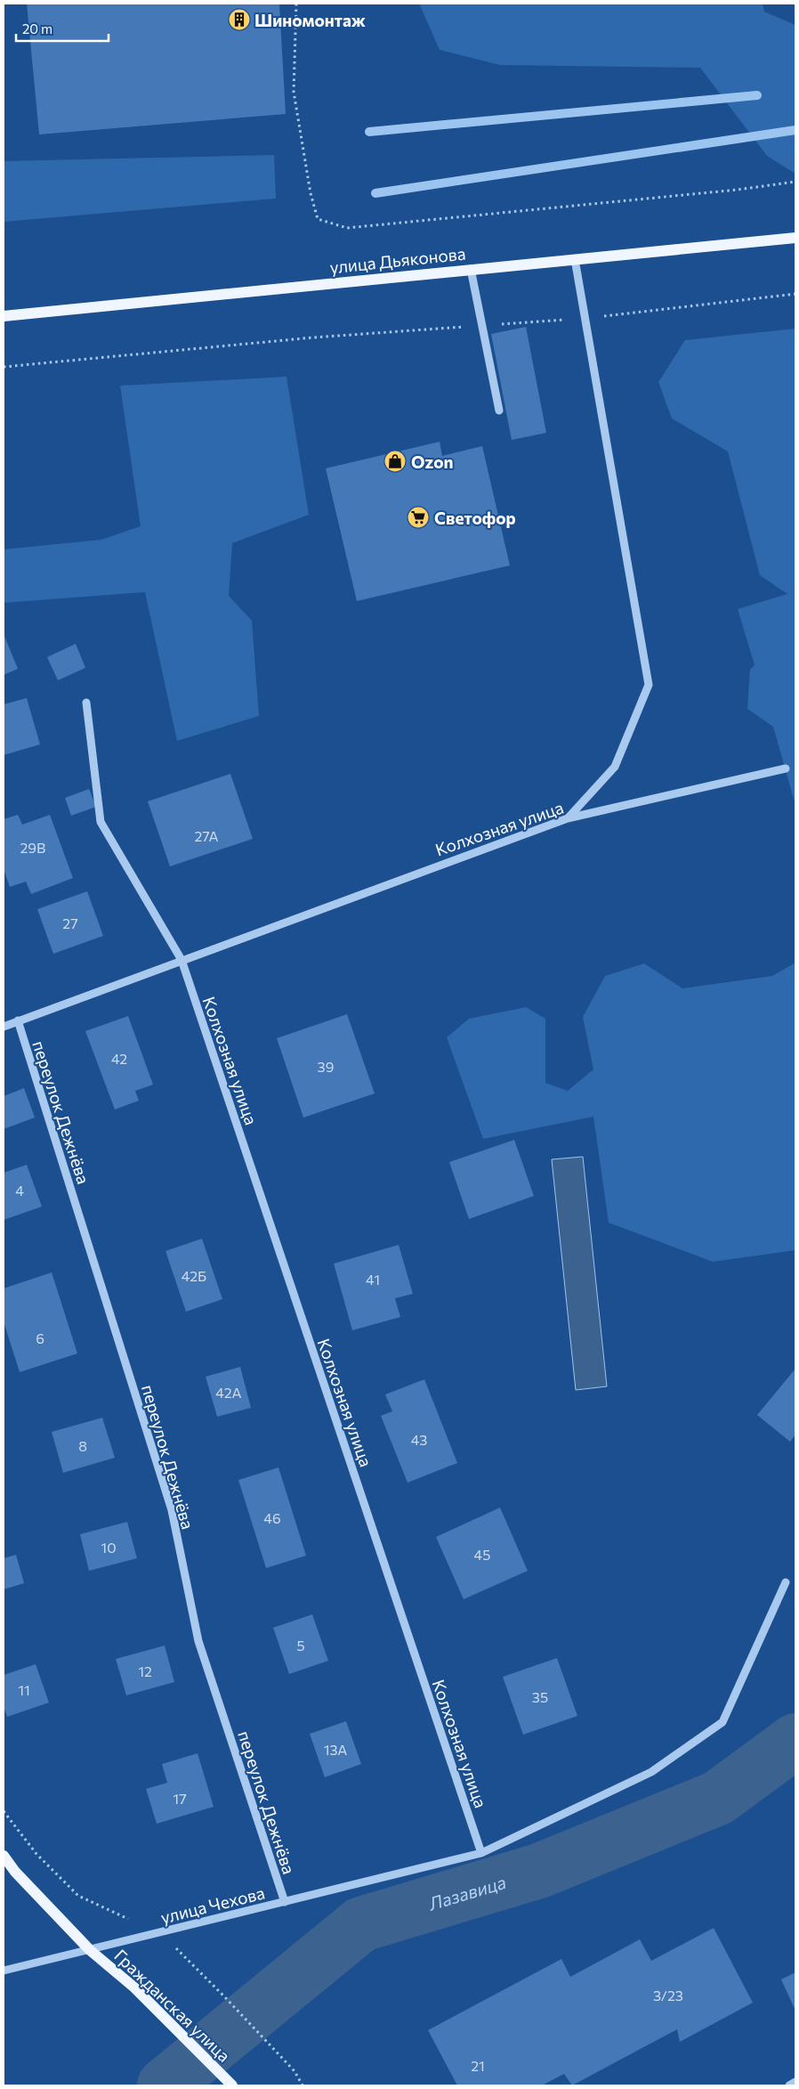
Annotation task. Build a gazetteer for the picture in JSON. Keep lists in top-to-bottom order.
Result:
{
  "streets": {
    "main road": ["улица Дьяконова", "Гражданская улица"],
    "street": ["Колхозная улица", "переулок Дежнёва", "улица Чехова"]
  },
  "crossings": [
    ["Колхозная улица", "переулок Дежнёва"],
    ["Колхозная улица", "улица Чехова"],
    ["переулок Дежнёва", "улица Чехова"],
    ["улица Чехова", "Гражданская улица"]
  ],
  "water": ["Лазавица"],
  "places": {
    "building": ["Шиномонтаж"],
    "shop": ["Ozon"],
    "supermarket": ["Светофор"]
  },
  "house_numbers": [
    "27А",
    "29В",
    "27",
    "42",
    "39",
    "4",
    "42Б",
    "41",
    "6",
    "42А",
    "43",
    "8",
    "46",
    "10",
    "45",
    "5",
    "12",
    "11",
    "35",
    "13А",
    "17",
    "3/23",
    "21"
  ],
  "scale_bar": "20 m"
}
